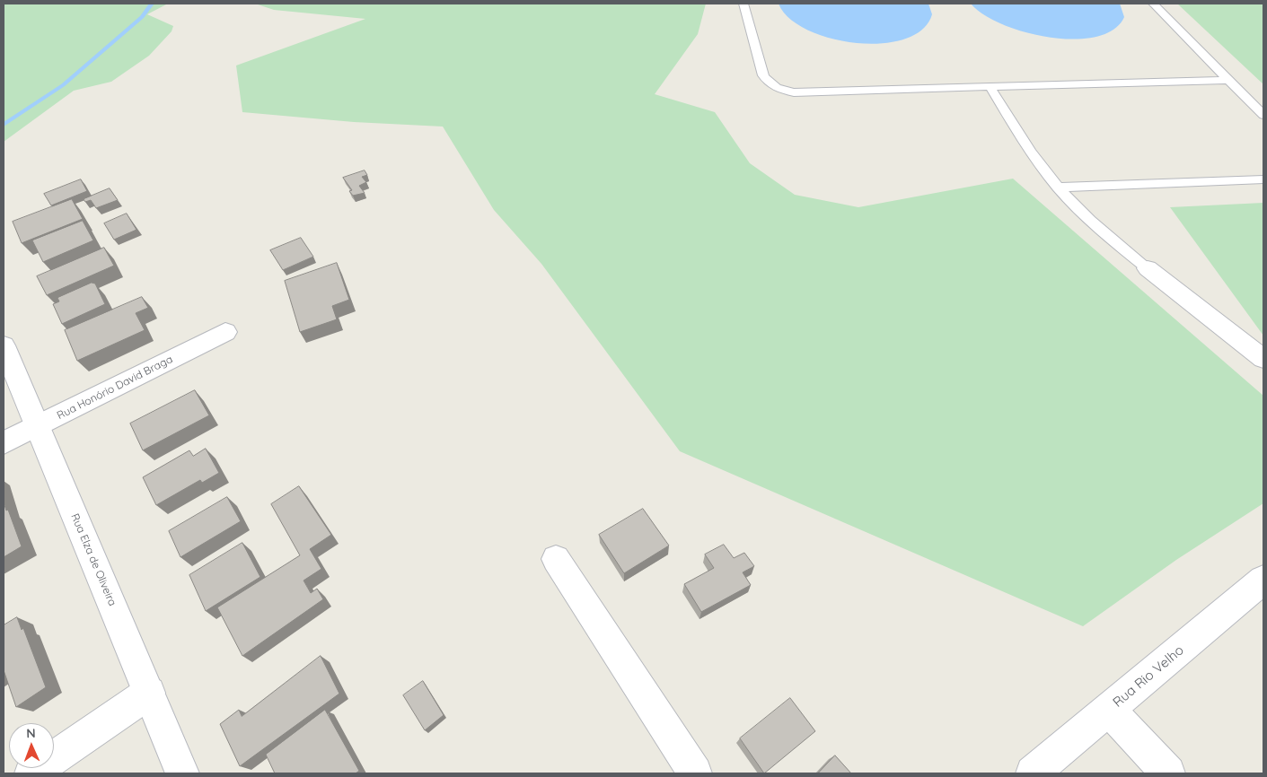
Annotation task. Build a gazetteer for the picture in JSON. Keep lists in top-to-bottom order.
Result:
{
  "streets": {
    "street": ["Rua Honório David Braga", "Rua Elza de Oliveira", "Rua Rio Velho"]
  },
  "crossings": [
    ["Rua Honório David Braga", "Rua Elza de Oliveira"]
  ],
  "north": "top"
}
